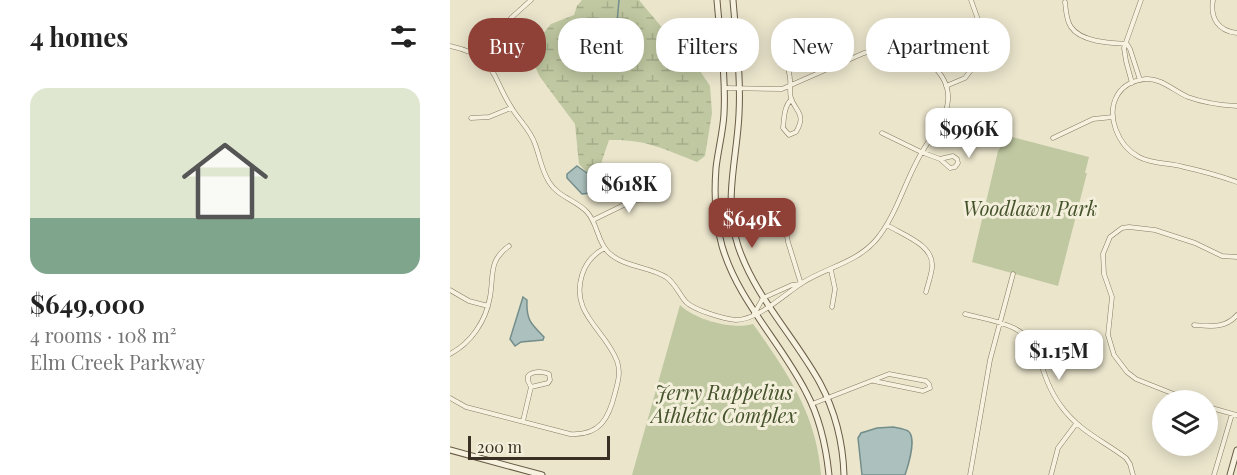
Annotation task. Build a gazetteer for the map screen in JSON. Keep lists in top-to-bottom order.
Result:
{
  "parks": ["Woodlawn Park", "Jerry Ruppelius Athletic Complex"],
  "scale_bar": "200 m",
  "page": {
    "heading": "4 homes",
    "chip": [
      "Buy",
      "Rent",
      "Filters",
      "New",
      "Apartment"
    ],
    "list": [
      {
        "name": "$649,000",
        "note": "4 rooms · 108 m² · Elm Creek Parkway"
      }
    ],
    "price": [
      "$996K",
      "$618K",
      "$649K",
      "$1.15M"
    ],
    "scale": "200 m"
  }
}
